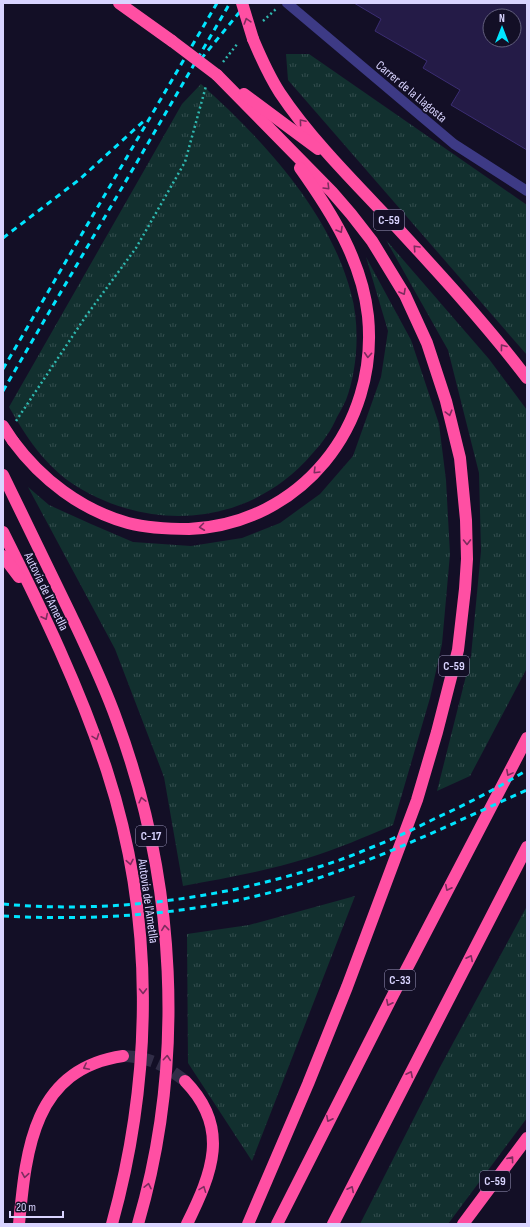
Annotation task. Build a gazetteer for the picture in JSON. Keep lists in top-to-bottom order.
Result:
{
  "streets": {
    "highway": [
      "C-59",
      "Autovia de l'Ametlla",
      "C-17",
      "C-33"
    ],
    "street": ["Carrer de la Llagosta"]
  },
  "scale_bar": "20 m",
  "north": "top"
}
